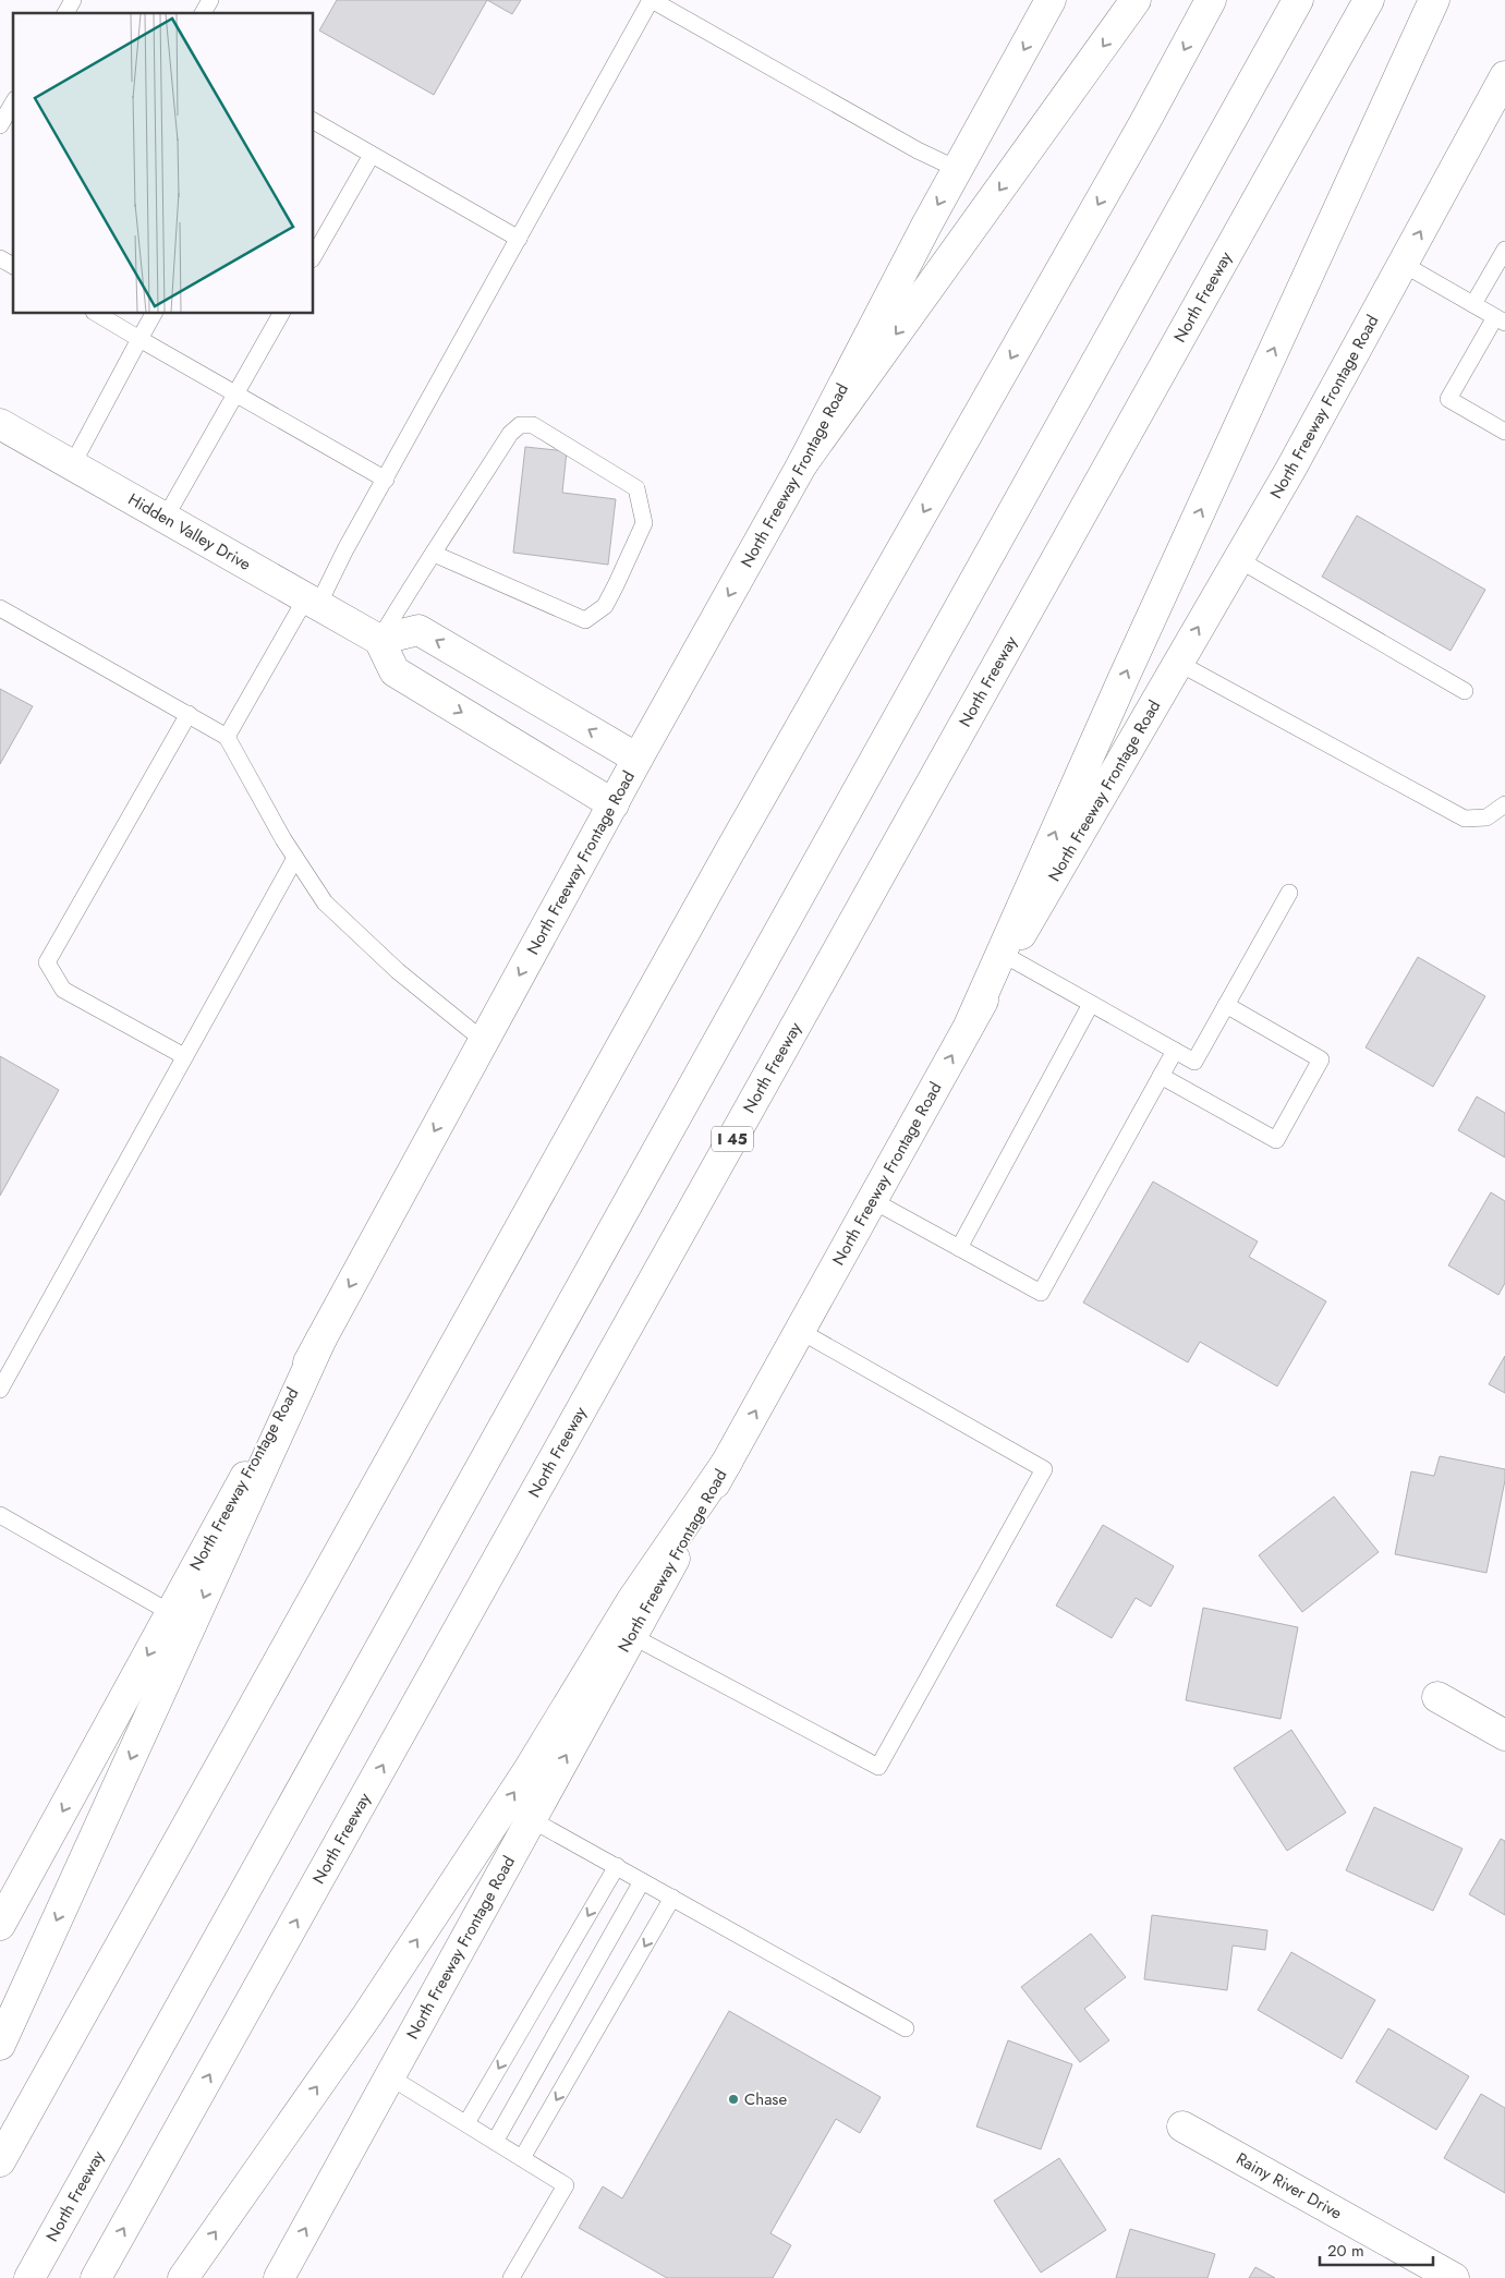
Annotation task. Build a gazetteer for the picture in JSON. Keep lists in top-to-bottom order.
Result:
{
  "streets": {
    "main road": [
      "North Freeway",
      "North Freeway Frontage Road",
      "Hidden Valley Drive",
      "I 45",
      "Rainy River Drive"
    ]
  },
  "places": ["Chase"],
  "scale_bar": "20 m"
}
